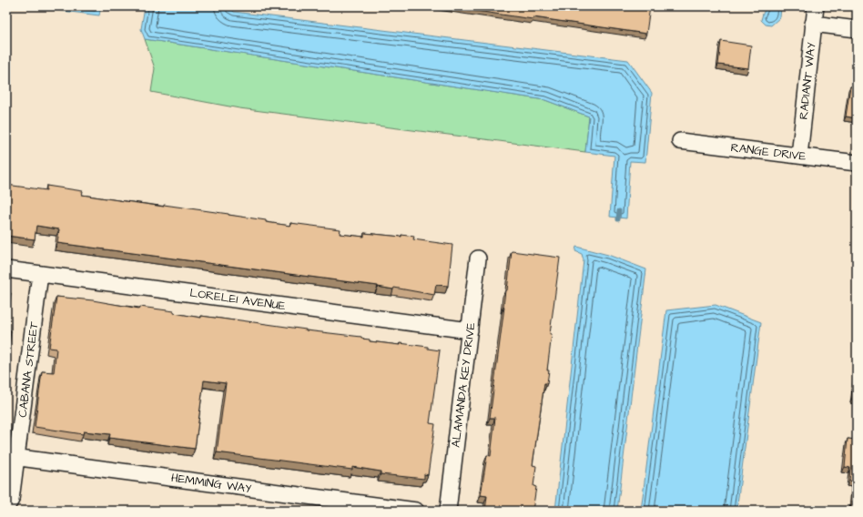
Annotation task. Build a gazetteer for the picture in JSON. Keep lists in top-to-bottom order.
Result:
{
  "streets": {
    "street": [
      "RADIANT WAY",
      "RANGE DRIVE",
      "LORELEI AVENUE",
      "CABANA STREET",
      "ALAMANDA KEY DRIVE",
      "HEMMING WAY"
    ]
  },
  "crossings": [
    ["RADIANT WAY", "RANGE DRIVE"],
    ["LORELEI AVENUE", "CABANA STREET"],
    ["LORELEI AVENUE", "ALAMANDA KEY DRIVE"],
    ["CABANA STREET", "HEMMING WAY"]
  ]
}
